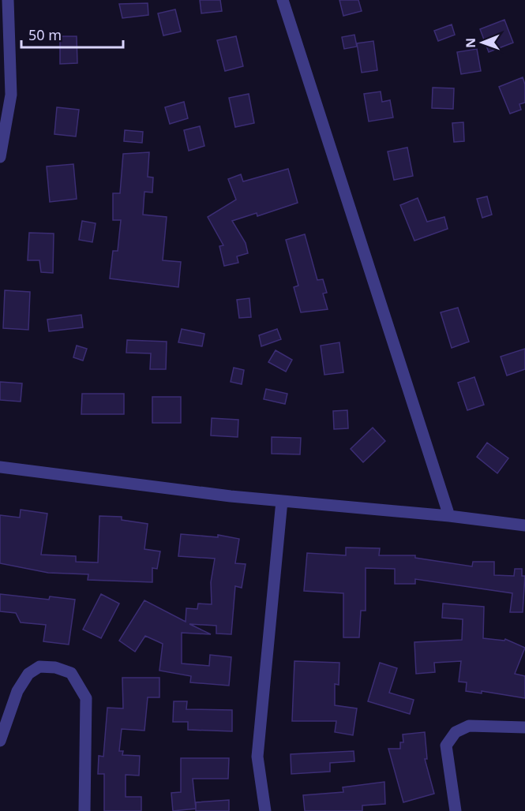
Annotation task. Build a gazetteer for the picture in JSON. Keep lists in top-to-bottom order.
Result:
{
  "scale_bar": "50 m",
  "north": "left"
}
